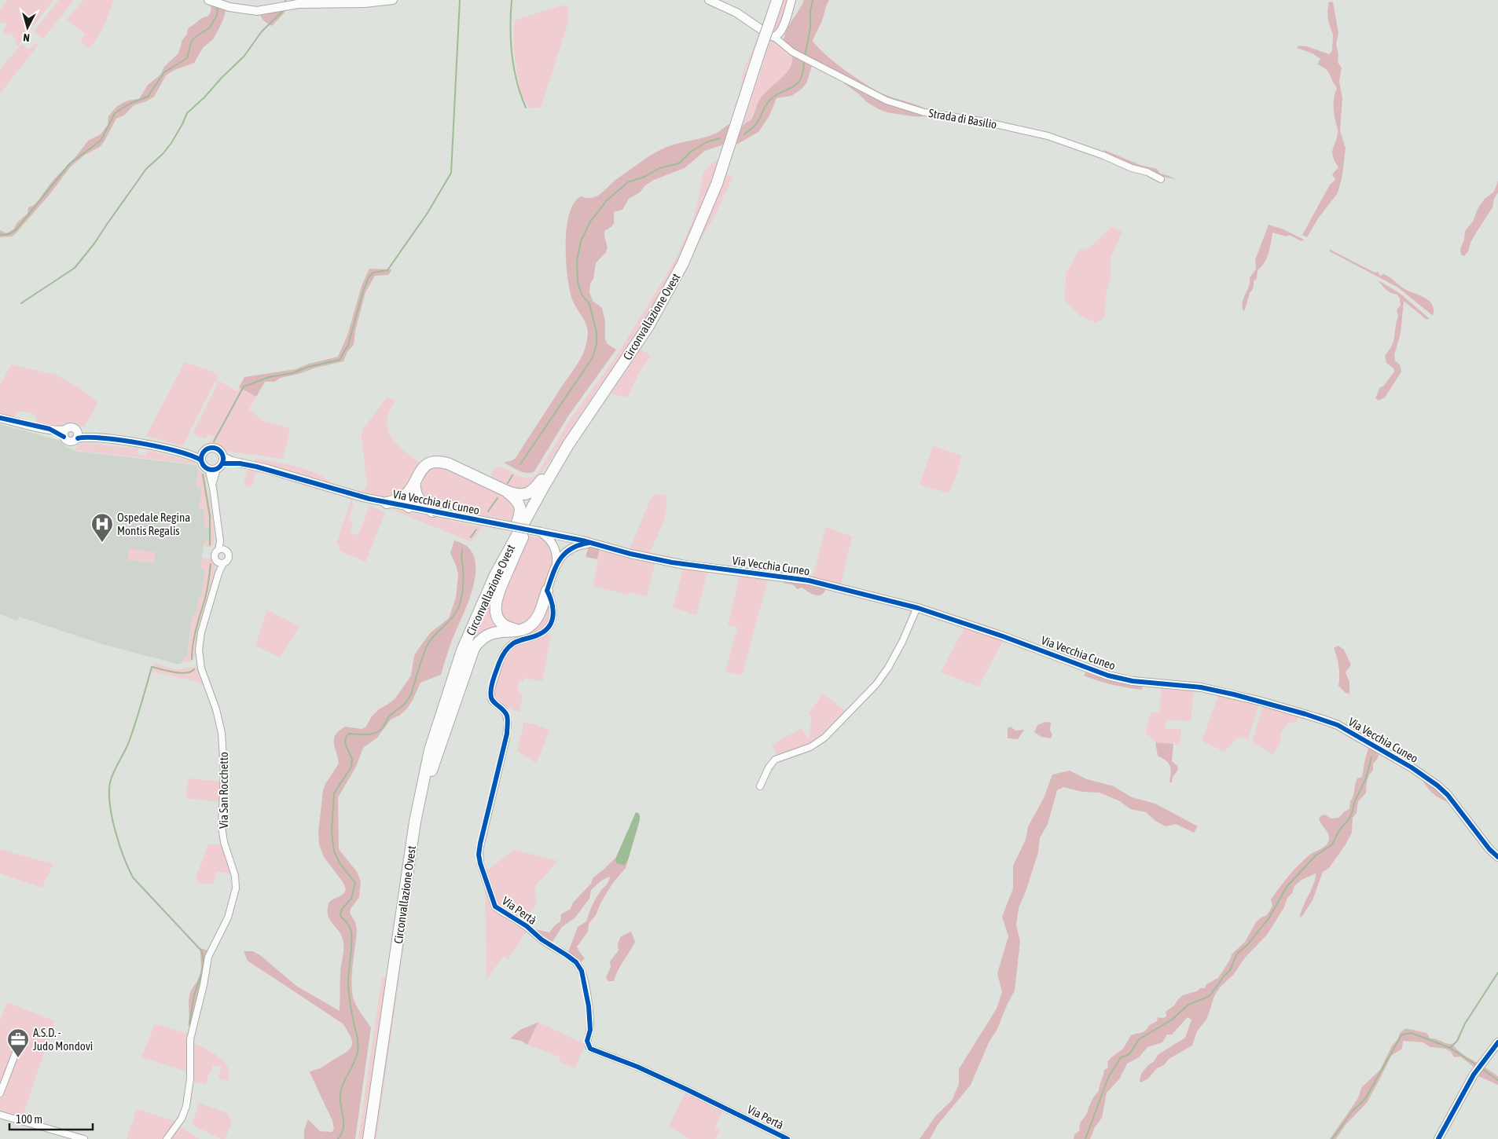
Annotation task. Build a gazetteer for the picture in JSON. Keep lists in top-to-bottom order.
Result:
{
  "streets": {
    "highway": ["Circonvallazione Ovest"],
    "street": [
      "Strada di Basilio",
      "Via Vecchia di Cuneo",
      "Via Vecchia Cuneo",
      "Via San Rocchetto",
      "Via Pertà"
    ]
  },
  "crossings": [
    ["Via Vecchia di Cuneo", "Via Vecchia Cuneo"],
    ["Via Vecchia di Cuneo", "Via San Rocchetto"]
  ],
  "places": {
    "hospital": ["Ospedale Regina Montis Regalis"],
    "office": ["A.S.D. - Judo Mondovì"]
  },
  "scale_bar": "100 m",
  "north": "bottom"
}
